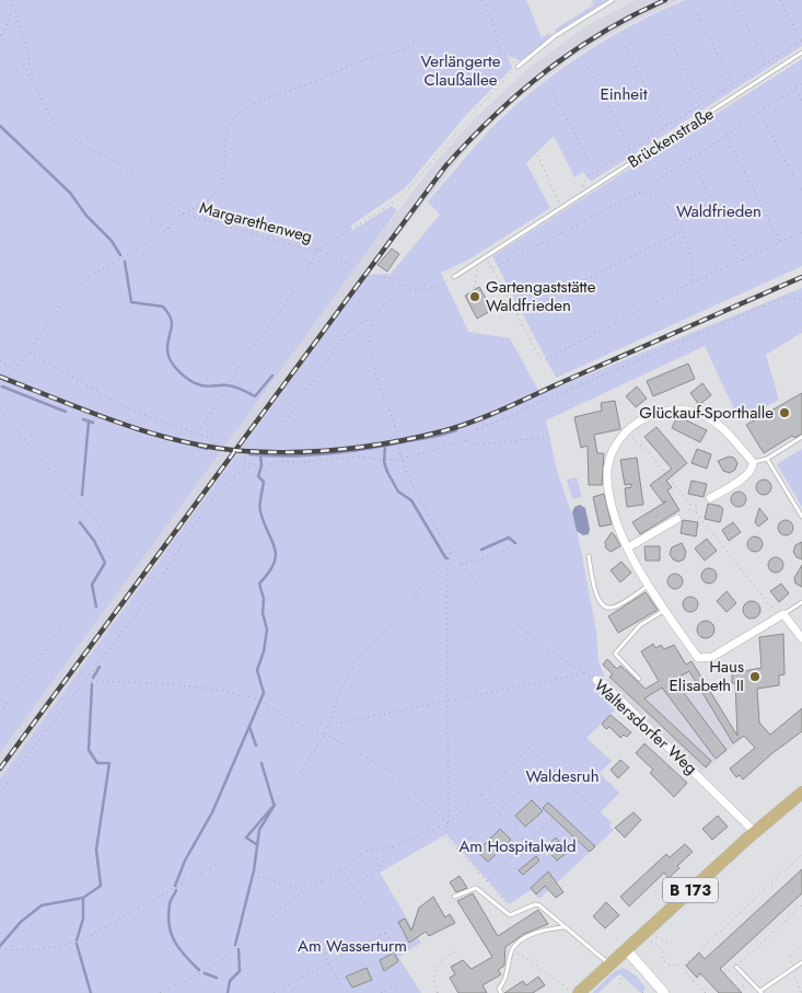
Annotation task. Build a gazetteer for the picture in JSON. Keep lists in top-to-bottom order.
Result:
{
  "streets": {
    "main road": ["B 173"],
    "street": ["Waltersdorfer Weg"],
    "lane": ["Brückenstraße"],
    "path": ["Margarethenweg"]
  },
  "crossings": [
    ["Waltersdorfer Weg", "B 173"]
  ],
  "parks": [
    "Verlängerte Claußallee",
    "Einheit",
    "Waldfrieden",
    "Waldesruh",
    "Am Hospitalwald",
    "Am Wasserturm"
  ],
  "places": ["Gartengaststätte Waldfrieden", "Glückauf-Sporthalle", "Haus Elisabeth II"]
}
